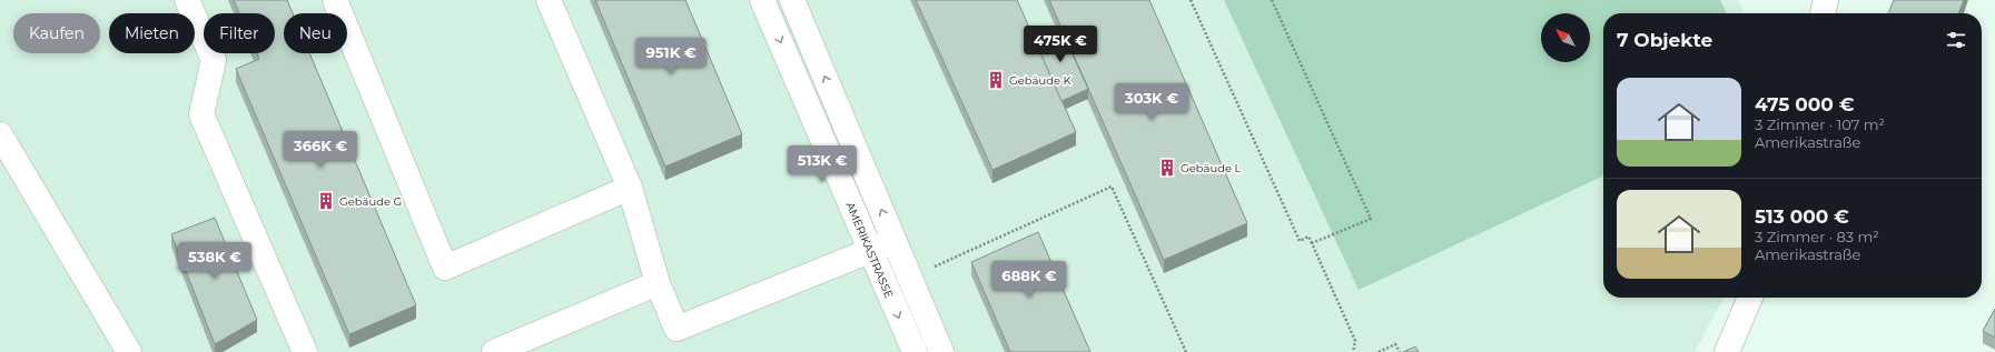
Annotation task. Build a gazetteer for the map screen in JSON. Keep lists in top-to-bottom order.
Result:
{
  "streets": {
    "street": ["AMERIKASTRASSE"]
  },
  "places": {
    "building": ["Gebäude K", "Gebäude L", "Gebäude G"]
  },
  "north": "top left",
  "page": {
    "chip": [
      "Kaufen",
      "Mieten",
      "Filter",
      "Neu"
    ],
    "heading": "7 Objekte",
    "price": [
      "475K €",
      "951K €",
      "303K €",
      "366K €",
      "513K €",
      "538K €",
      "688K €"
    ],
    "list": [
      {
        "name": "475 000 €",
        "note": "3 Zimmer · 107 m² · Amerikastraße"
      },
      {
        "name": "513 000 €",
        "note": "3 Zimmer · 83 m² · Amerikastraße"
      }
    ]
  }
}
